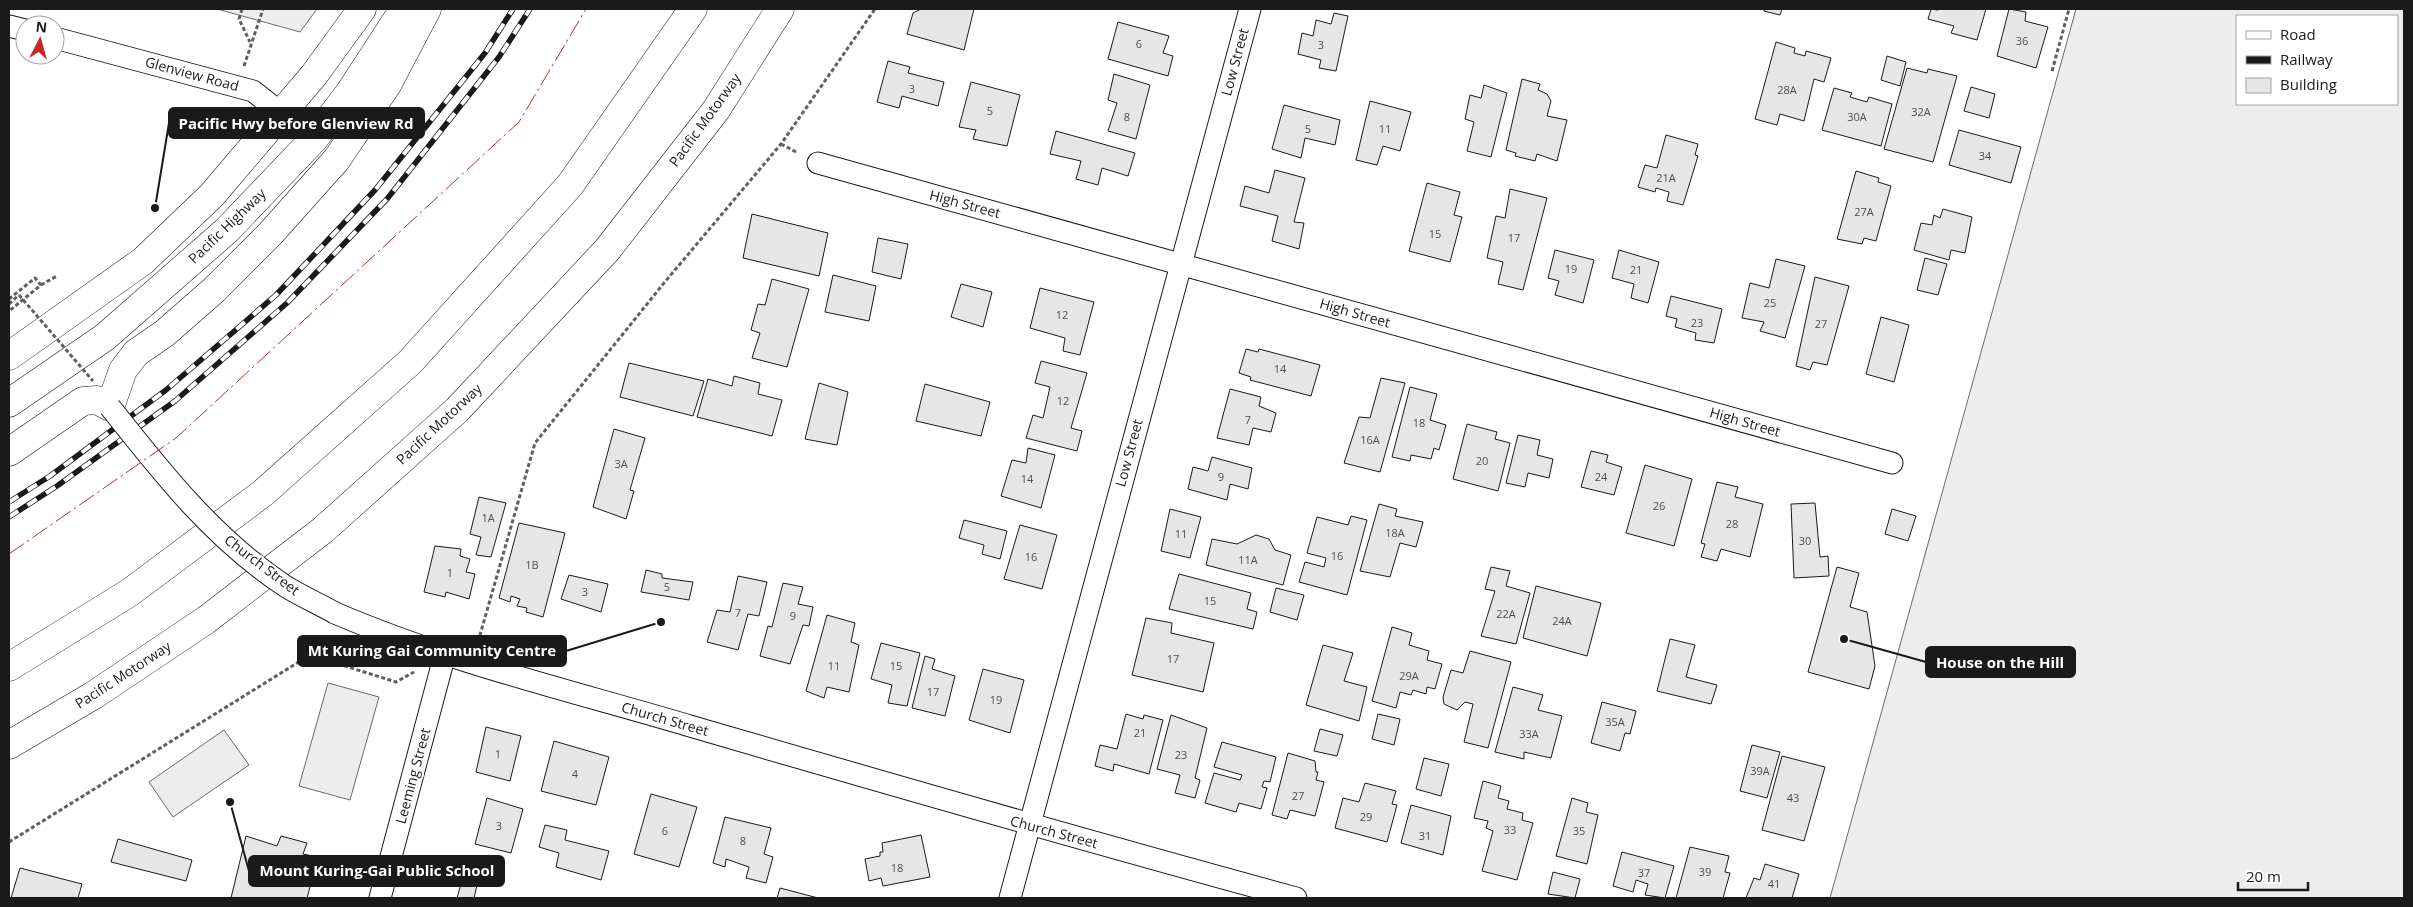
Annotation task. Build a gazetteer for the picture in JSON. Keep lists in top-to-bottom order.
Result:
{
  "streets": {
    "main road": ["Pacific Motorway", "Pacific Highway"],
    "street": [
      "Low Street",
      "Glenview Road",
      "High Street",
      "Church Street",
      "Leeming Street"
    ]
  },
  "crossings": [
    ["Low Street", "High Street"],
    ["Low Street", "Church Street"],
    ["Glenview Road", "Pacific Highway"],
    ["Church Street", "Leeming Street"]
  ],
  "places": [
    "Pacific Hwy before Glenview Rd",
    "Mt Kuring Gai Community Centre",
    "House on the Hill",
    "Mount Kuring-Gai Public School"
  ],
  "house_numbers": [
    "36",
    "6",
    "3",
    "3",
    "28A",
    "5",
    "32A",
    "8",
    "30A",
    "5",
    "11",
    "34",
    "21A",
    "27A",
    "15",
    "17",
    "19",
    "21",
    "25",
    "12",
    "23",
    "27",
    "14",
    "12",
    "7",
    "18",
    "16A",
    "20",
    "3A",
    "9",
    "24",
    "14",
    "26",
    "1A",
    "28",
    "18A",
    "11",
    "30",
    "16",
    "16",
    "11A",
    "1B",
    "1",
    "5",
    "3",
    "15",
    "7",
    "22A",
    "9",
    "24A",
    "17",
    "11",
    "15",
    "29A",
    "17",
    "19",
    "35A",
    "21",
    "33A",
    "1",
    "23",
    "39A",
    "4",
    "27",
    "43",
    "29",
    "3",
    "33",
    "6",
    "35",
    "31",
    "8",
    "18",
    "39",
    "37",
    "41"
  ],
  "legend": ["Road", "Railway", "Building"],
  "scale_bar": "20 m",
  "north": "top"
}
